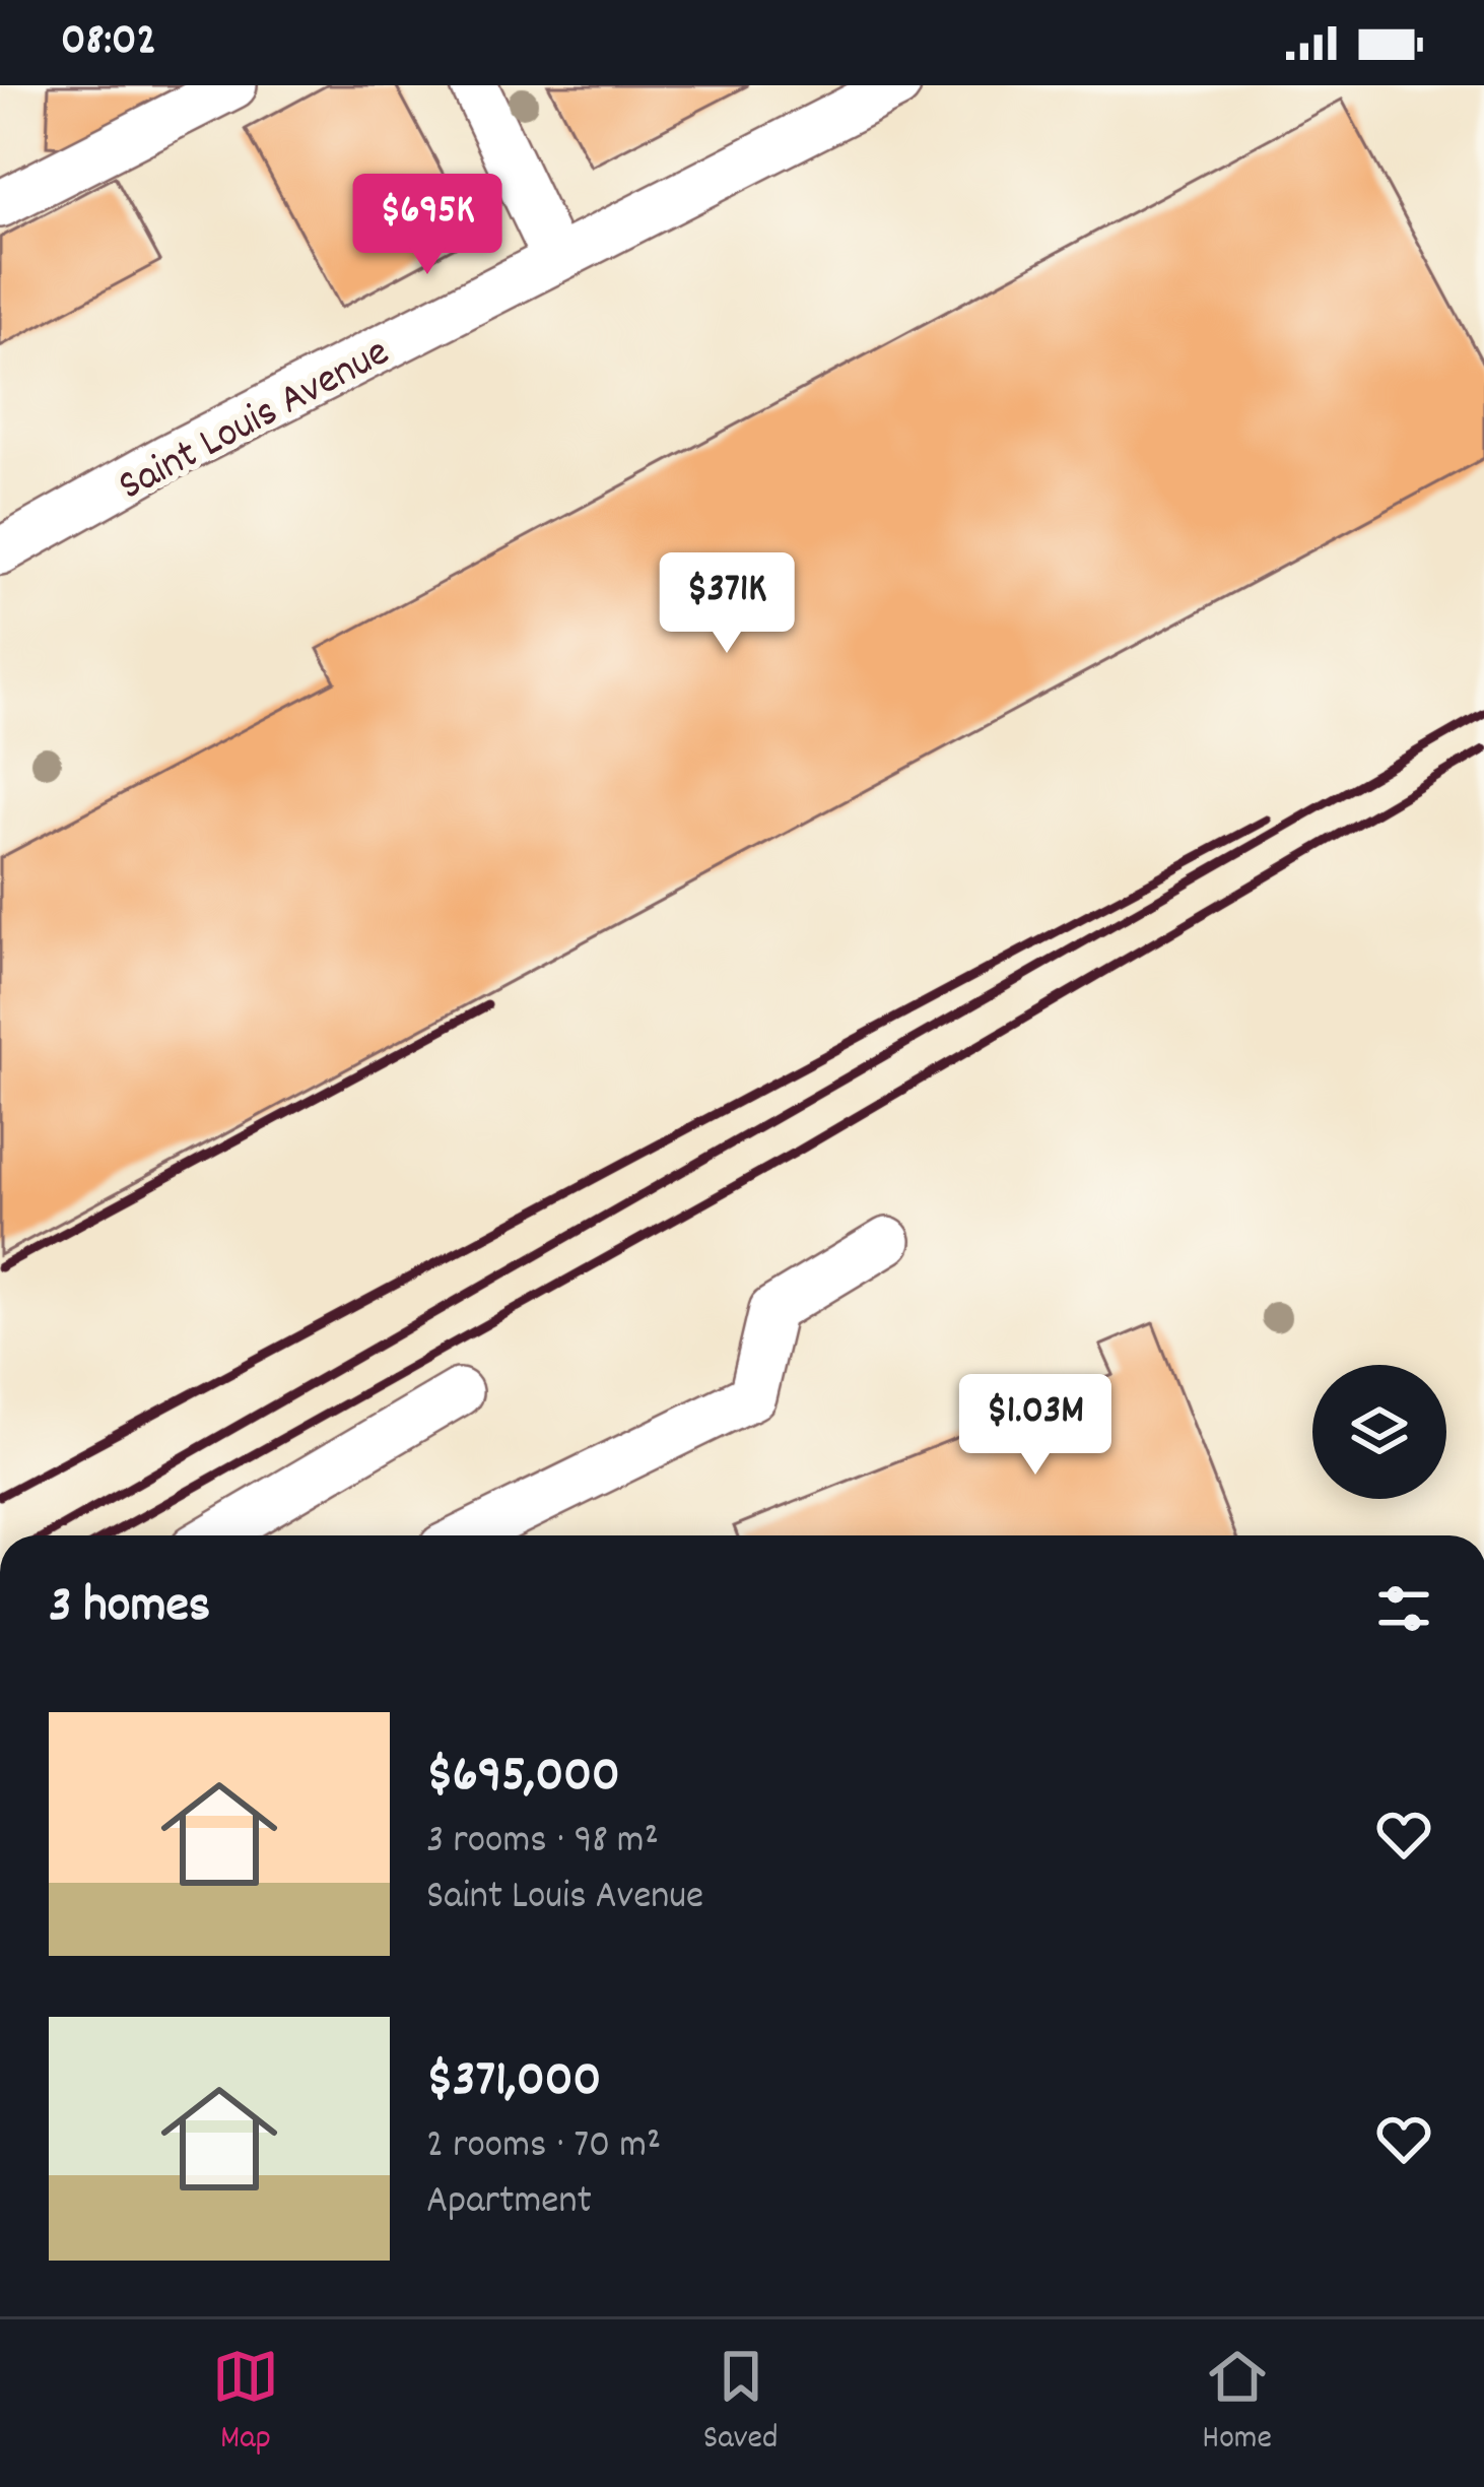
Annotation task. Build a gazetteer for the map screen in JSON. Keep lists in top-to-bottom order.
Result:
{
  "streets": {
    "street": ["Saint Louis Avenue"]
  },
  "page": {
    "status": "08:02",
    "price": ["$695K", "$371K", "$1.03M"],
    "heading": "3 homes",
    "list": [
      {
        "name": "$695,000",
        "note": "3 rooms · 98 m² · Saint Louis Avenue"
      },
      {
        "name": "$371,000",
        "note": "2 rooms · 70 m² · Apartment"
      }
    ],
    "tabs": ["Map", "Saved", "Home"]
  }
}
